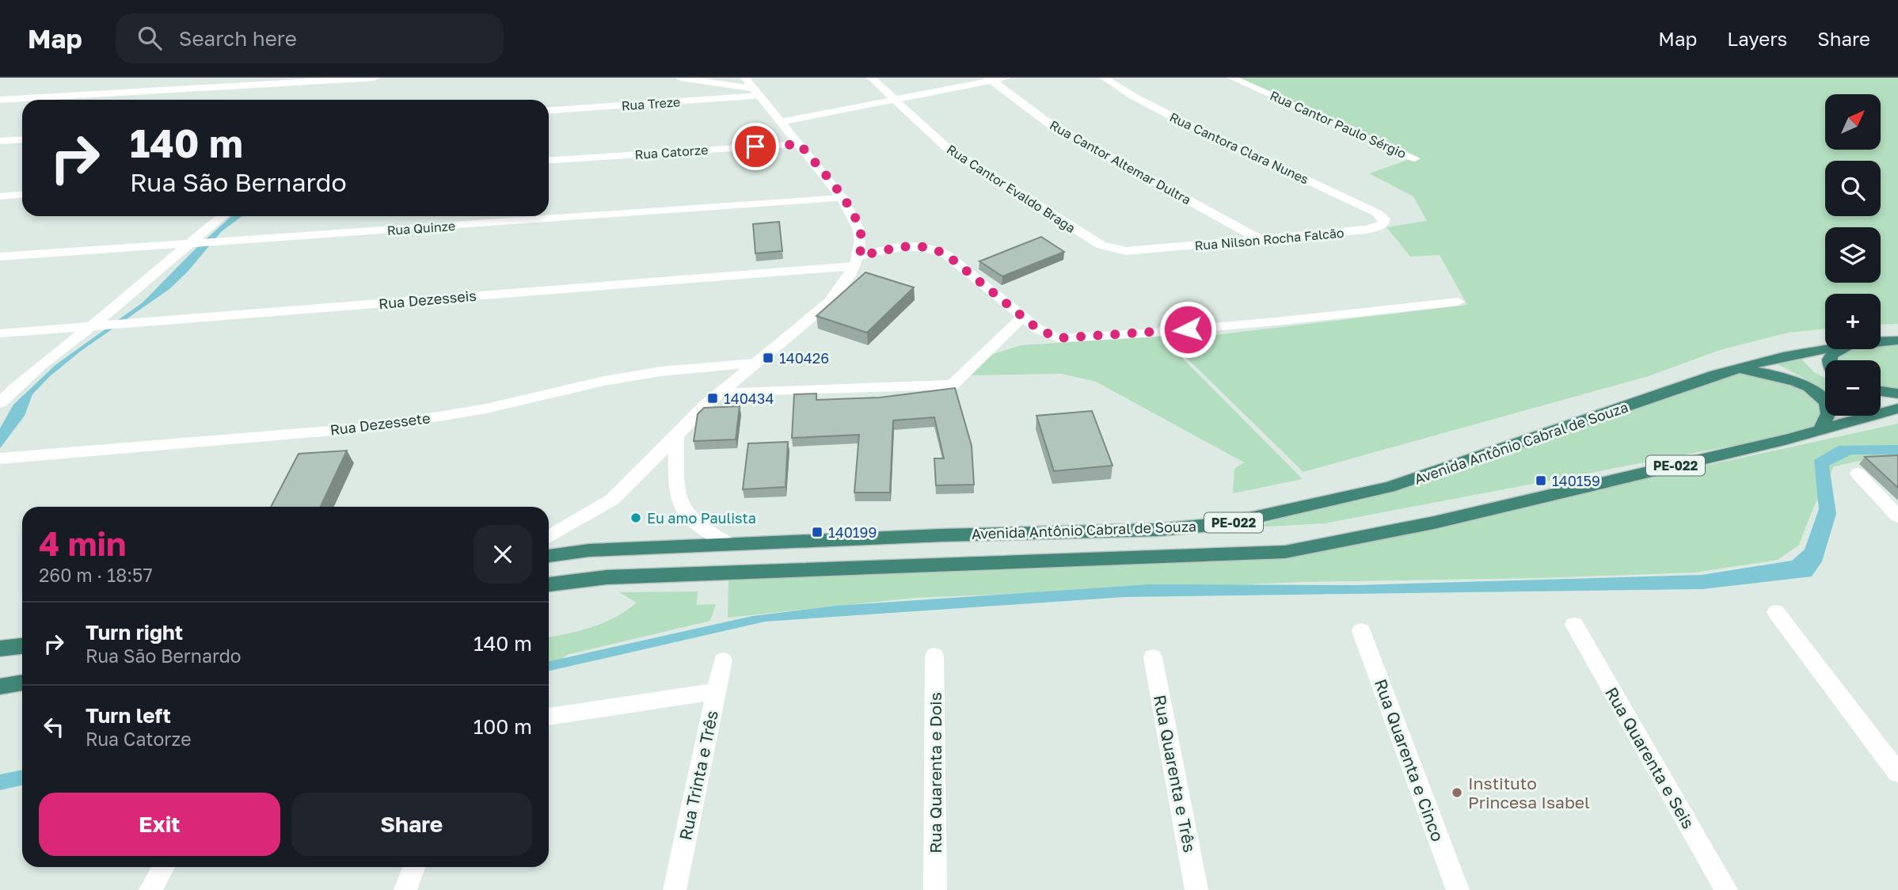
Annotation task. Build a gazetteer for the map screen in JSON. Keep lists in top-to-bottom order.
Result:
{
  "streets": {
    "highway": ["Avenida Antônio Cabral de Souza", "PE-022"],
    "street": [
      "Rua Treze",
      "Rua Cantor Paulo Sérgio",
      "Rua Cantora Clara Nunes",
      "Rua Catorze",
      "Rua Cantor Altemar Dultra",
      "Rua Cantor Evaldo Braga",
      "Rua Quinze",
      "Rua Nilson Rocha Falcão",
      "Rua Dezesseis",
      "Rua Dezessete",
      "Rua Quarenta e Seis",
      "Rua Quarenta e Cinco",
      "Rua Quarenta e Dois",
      "Rua Quarenta e Três",
      "Rua Trinta e Três"
    ]
  },
  "crossings": [
    ["Rua Cantora Clara Nunes", "Rua Nilson Rocha Falcão"],
    ["Rua Cantor Altemar Dultra", "Rua Nilson Rocha Falcão"],
    ["Rua Cantor Evaldo Braga", "Rua Nilson Rocha Falcão"]
  ],
  "places": {
    "transit": [
      "140426",
      "140434",
      "140159",
      "140199"
    ],
    "other": ["Eu amo Paulista", "Instituto Princesa Isabel"]
  },
  "north": "top right",
  "page": {
    "header": "Map",
    "search": "Search here",
    "nav": ["Map", "Layers", "Share"],
    "map_buttons": ["+", "−"],
    "turn": ["140 m", "Rua São Bernardo"],
    "heading": ["4 min", "260 m · 18:57"],
    "list": [
      {
        "name": "Turn right",
        "note": "Rua São Bernardo",
        "value": "140 m"
      },
      {
        "name": "Turn left",
        "note": "Rua Catorze",
        "value": "100 m"
      }
    ],
    "buttons": ["Exit", "Share"]
  }
}
